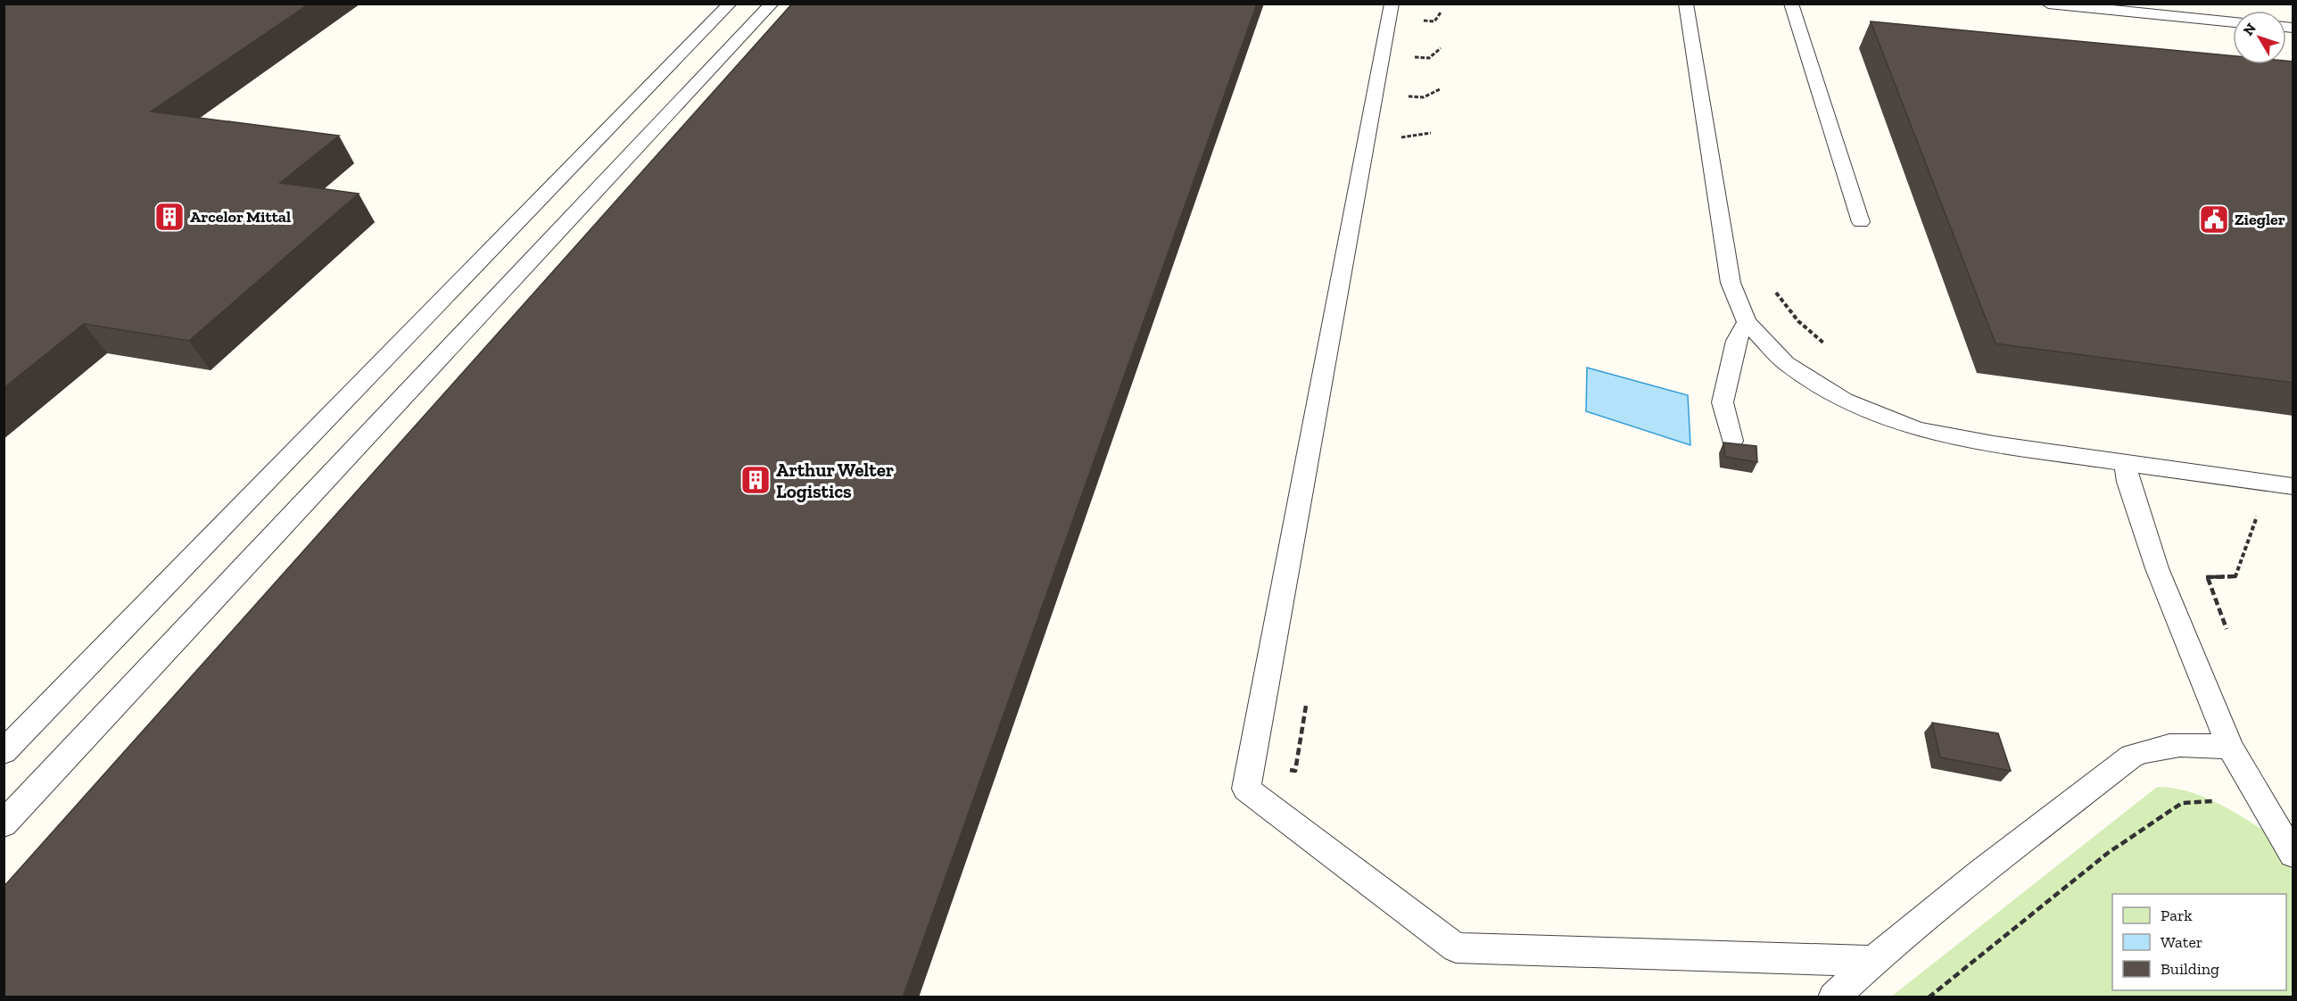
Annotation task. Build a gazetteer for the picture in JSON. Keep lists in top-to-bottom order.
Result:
{
  "places": {
    "building": ["Arcelor Mittal", "Arthur Welter Logistics"],
    "public building": ["Ziegler"]
  },
  "legend": ["Park", "Water", "Building"],
  "north": "top left"
}
